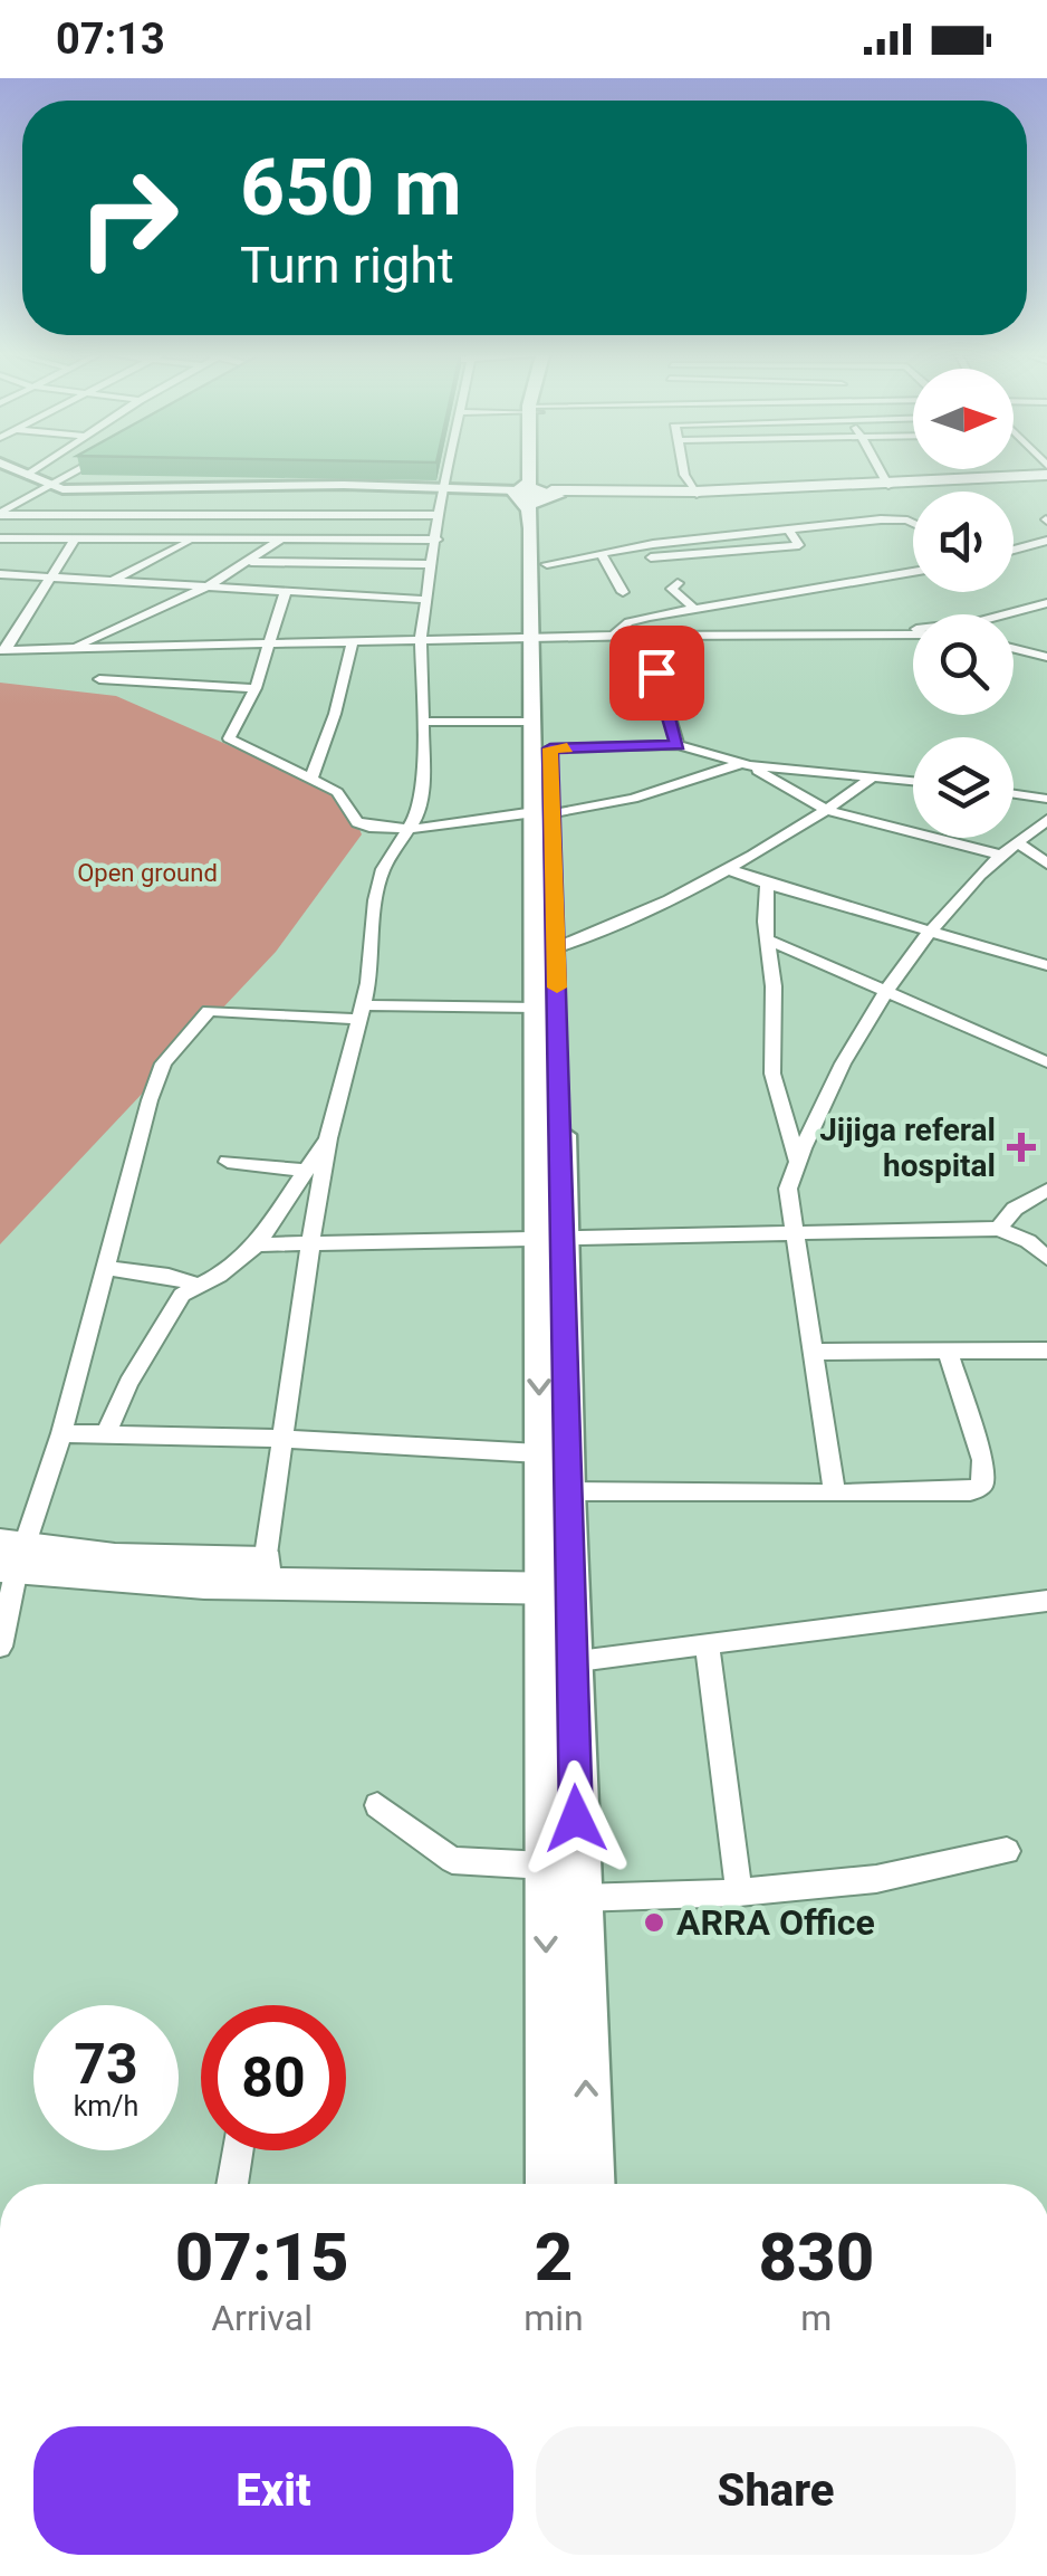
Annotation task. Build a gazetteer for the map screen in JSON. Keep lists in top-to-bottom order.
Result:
{
  "parks": ["Open ground"],
  "places": {
    "health": ["Jijiga referal hospital"],
    "other": ["ARRA Office"]
  },
  "north": "right",
  "page": {
    "status": "07:13",
    "turn": ["650 m", "Turn right"],
    "speed": "73 km/h",
    "limit": "80",
    "eta": [
      "07:15",
      "Arrival",
      "2",
      "min",
      "830",
      "m"
    ],
    "buttons": ["Exit", "Share"]
  }
}
